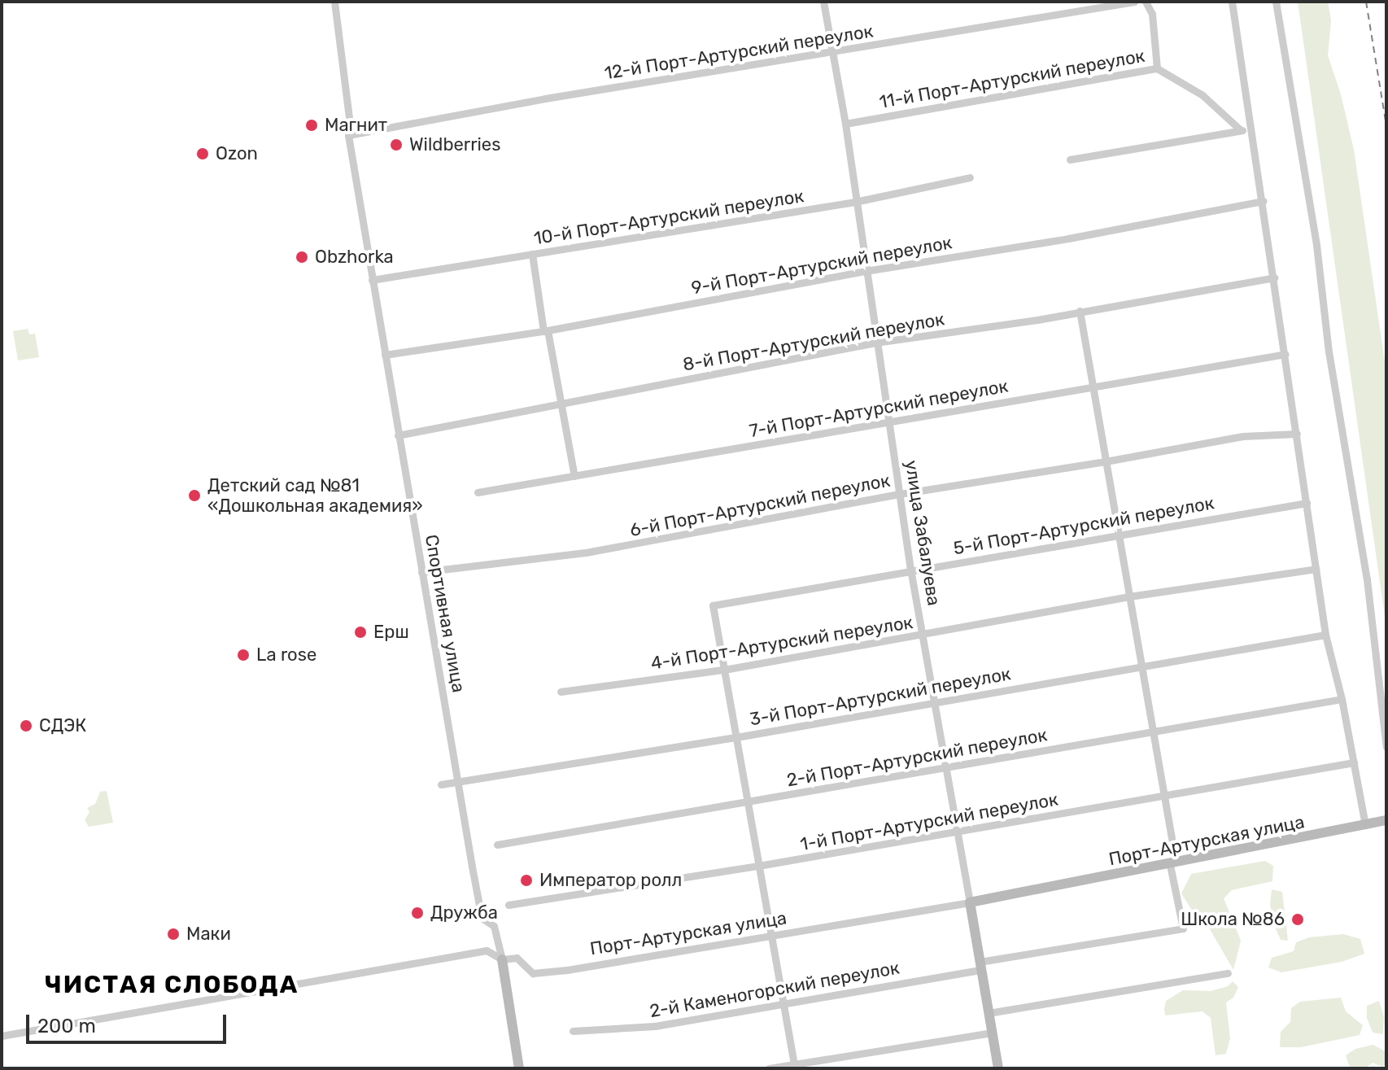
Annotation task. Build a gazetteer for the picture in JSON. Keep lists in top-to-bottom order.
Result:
{
  "streets": {
    "street": [
      "12-й Порт-Артурский переулок",
      "11-й Порт-Артурский переулок",
      "10-й Порт-Артурский переулок",
      "9-й Порт-Артурский переулок",
      "8-й Порт-Артурский переулок",
      "7-й Порт-Артурский переулок",
      "6-й Порт-Артурский переулок",
      "5-й Порт-Артурский переулок",
      "улица Забалуева",
      "Спортивная улица",
      "4-й Порт-Артурский переулок",
      "3-й Порт-Артурский переулок",
      "2-й Порт-Артурский переулок",
      "1-й Порт-Артурский переулок",
      "Порт-Артурская улица",
      "2-й Каменогорский переулок"
    ]
  },
  "crossings": [
    ["12-й Порт-Артурский переулок", "улица Забалуева"],
    ["12-й Порт-Артурский переулок", "Спортивная улица"],
    ["11-й Порт-Артурский переулок", "улица Забалуева"],
    ["10-й Порт-Артурский переулок", "улица Забалуева"],
    ["10-й Порт-Артурский переулок", "Спортивная улица"],
    ["9-й Порт-Артурский переулок", "улица Забалуева"],
    ["9-й Порт-Артурский переулок", "Спортивная улица"],
    ["8-й Порт-Артурский переулок", "улица Забалуева"],
    ["8-й Порт-Артурский переулок", "Спортивная улица"],
    ["7-й Порт-Артурский переулок", "улица Забалуева"],
    ["6-й Порт-Артурский переулок", "улица Забалуева"],
    ["6-й Порт-Артурский переулок", "Спортивная улица"],
    ["5-й Порт-Артурский переулок", "улица Забалуева"],
    ["5-й Порт-Артурский переулок", "4-й Порт-Артурский переулок"],
    ["улица Забалуева", "4-й Порт-Артурский переулок"],
    ["улица Забалуева", "3-й Порт-Артурский переулок"],
    ["улица Забалуева", "2-й Порт-Артурский переулок"],
    ["улица Забалуева", "1-й Порт-Артурский переулок"],
    ["улица Забалуева", "Порт-Артурская улица"],
    ["улица Забалуева", "2-й Каменогорский переулок"],
    ["Спортивная улица", "3-й Порт-Артурский переулок"],
    ["Спортивная улица", "Порт-Артурская улица"],
    ["Порт-Артурская улица", "2-й Каменогорский переулок"]
  ],
  "districts": ["ЧИСТАЯ СЛОБОДА"],
  "places": [
    "Магнит",
    "Wildberries",
    "Ozon",
    "Obzhorka",
    "Детский сад №81 «Дошкольная академия»",
    "Ерш",
    "La rose",
    "СДЭК",
    "Император ролл",
    "Дружба",
    "Школа №86",
    "Маки"
  ],
  "scale_bar": "200 m"
}
